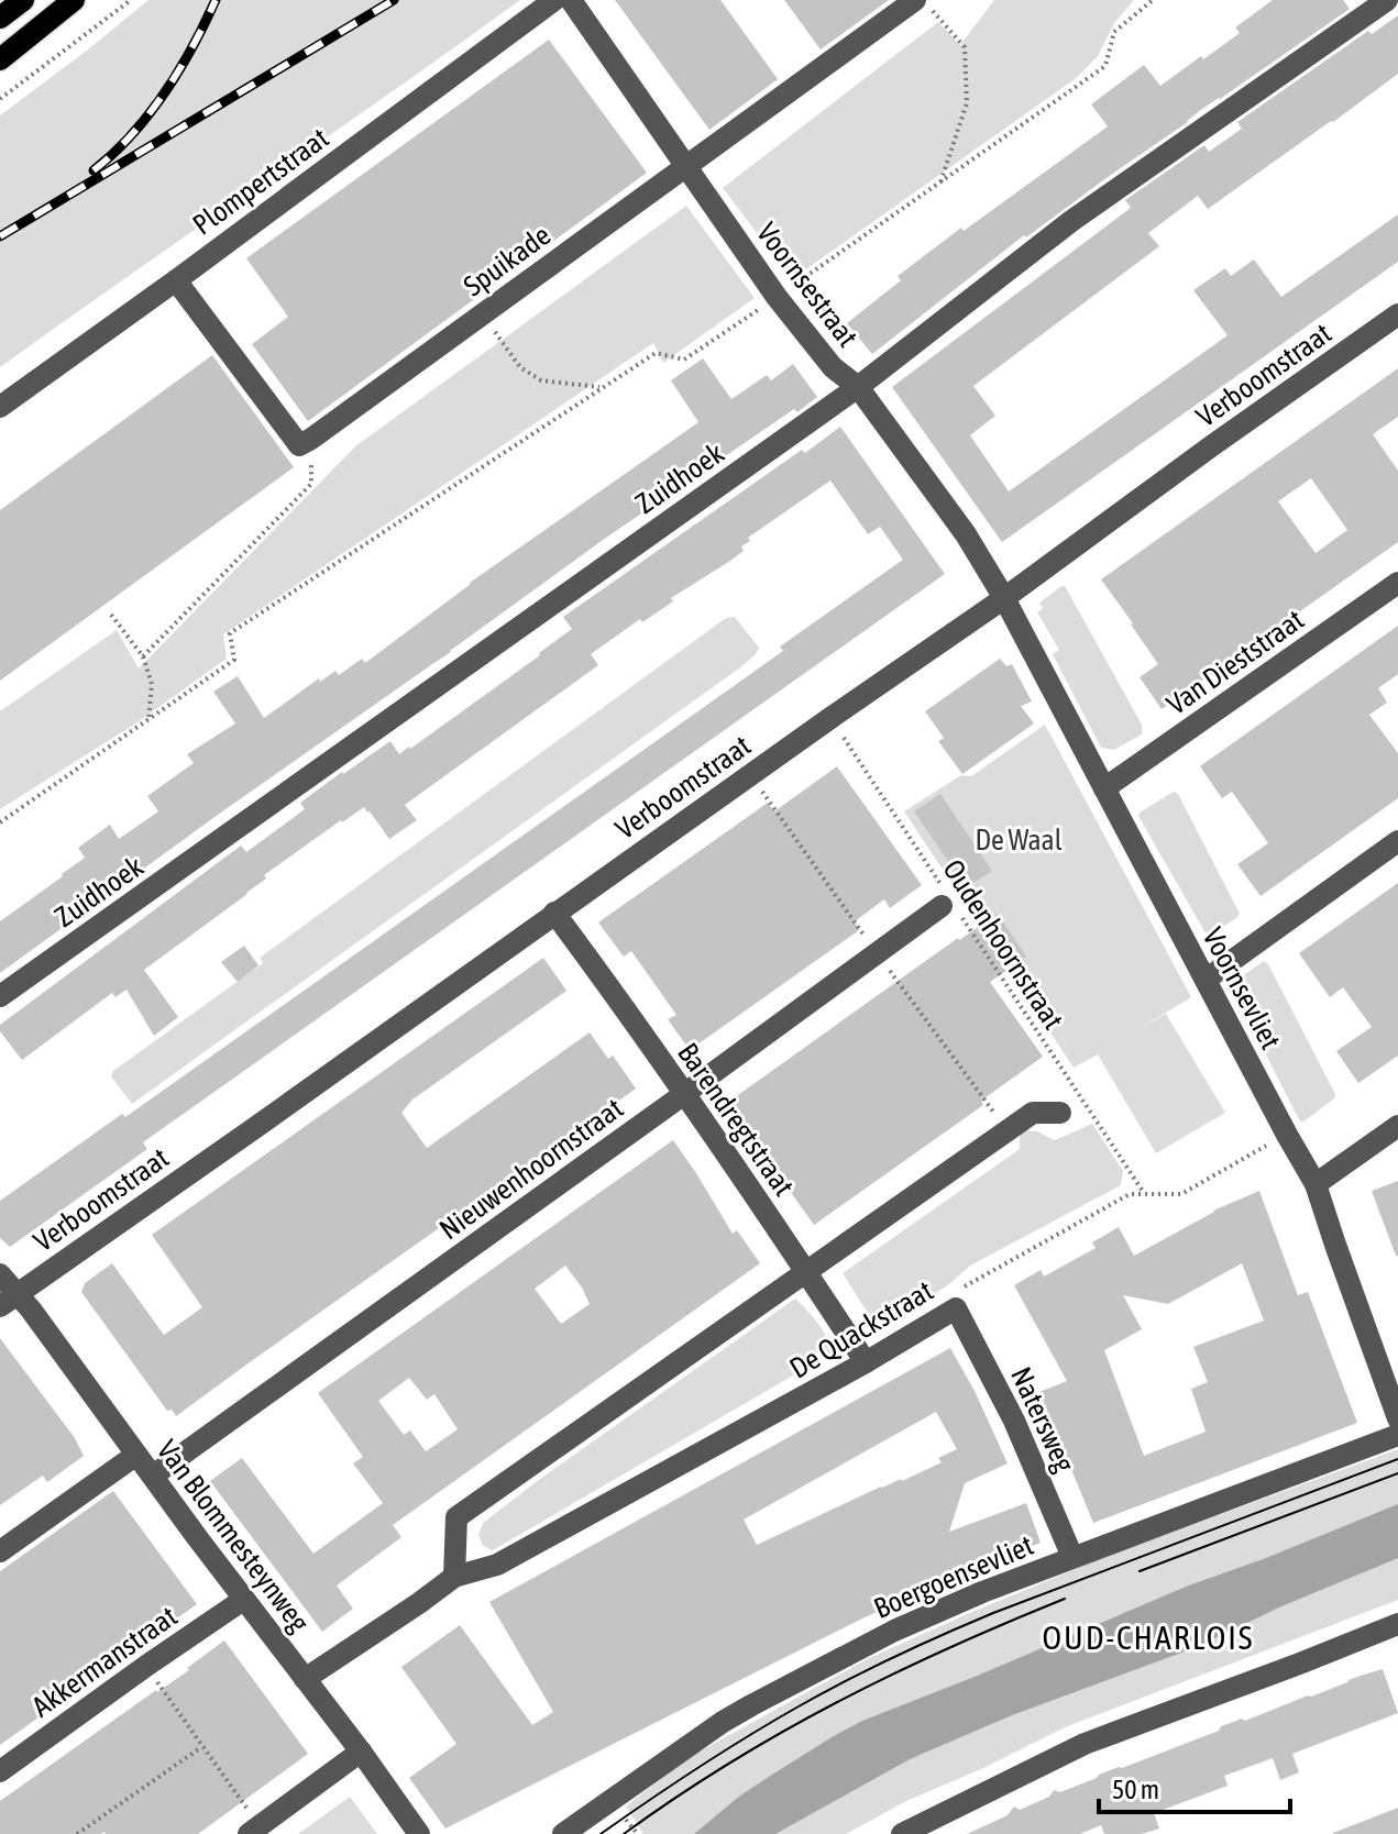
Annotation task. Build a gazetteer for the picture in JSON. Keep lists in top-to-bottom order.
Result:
{
  "streets": {
    "street": [
      "Plompertstraat",
      "Spuikade",
      "Voornsestraat",
      "Verboomstraat",
      "Zuidhoek",
      "Van Dieststraat",
      "Voornsevliet",
      "Barendregtstraat",
      "Nieuwenhoornstraat",
      "De Quackstraat",
      "Natersweg",
      "Van Blommesteynweg",
      "Boergoensevliet",
      "Akkermanstraat"
    ],
    "path": ["Oudenhoornstraat"]
  },
  "crossings": [
    ["Spuikade", "Voornsestraat"],
    ["Voornsestraat", "Verboomstraat"],
    ["Voornsestraat", "Zuidhoek"],
    ["Voornsestraat", "Voornsevliet"],
    ["Verboomstraat", "Oudenhoornstraat"],
    ["Verboomstraat", "Voornsevliet"],
    ["Verboomstraat", "Barendregtstraat"],
    ["Verboomstraat", "Van Blommesteynweg"],
    ["Van Dieststraat", "Voornsevliet"],
    ["Oudenhoornstraat", "Nieuwenhoornstraat"],
    ["Oudenhoornstraat", "De Quackstraat"],
    ["Voornsevliet", "De Quackstraat"],
    ["Barendregtstraat", "Nieuwenhoornstraat"],
    ["Barendregtstraat", "De Quackstraat"],
    ["Nieuwenhoornstraat", "Van Blommesteynweg"],
    ["De Quackstraat", "Natersweg"],
    ["De Quackstraat", "Van Blommesteynweg"],
    ["Natersweg", "Boergoensevliet"],
    ["Van Blommesteynweg", "Akkermanstraat"]
  ],
  "districts": ["OUD-CHARLOIS"],
  "parks": ["De Waal"],
  "scale_bar": "50 m"
}
